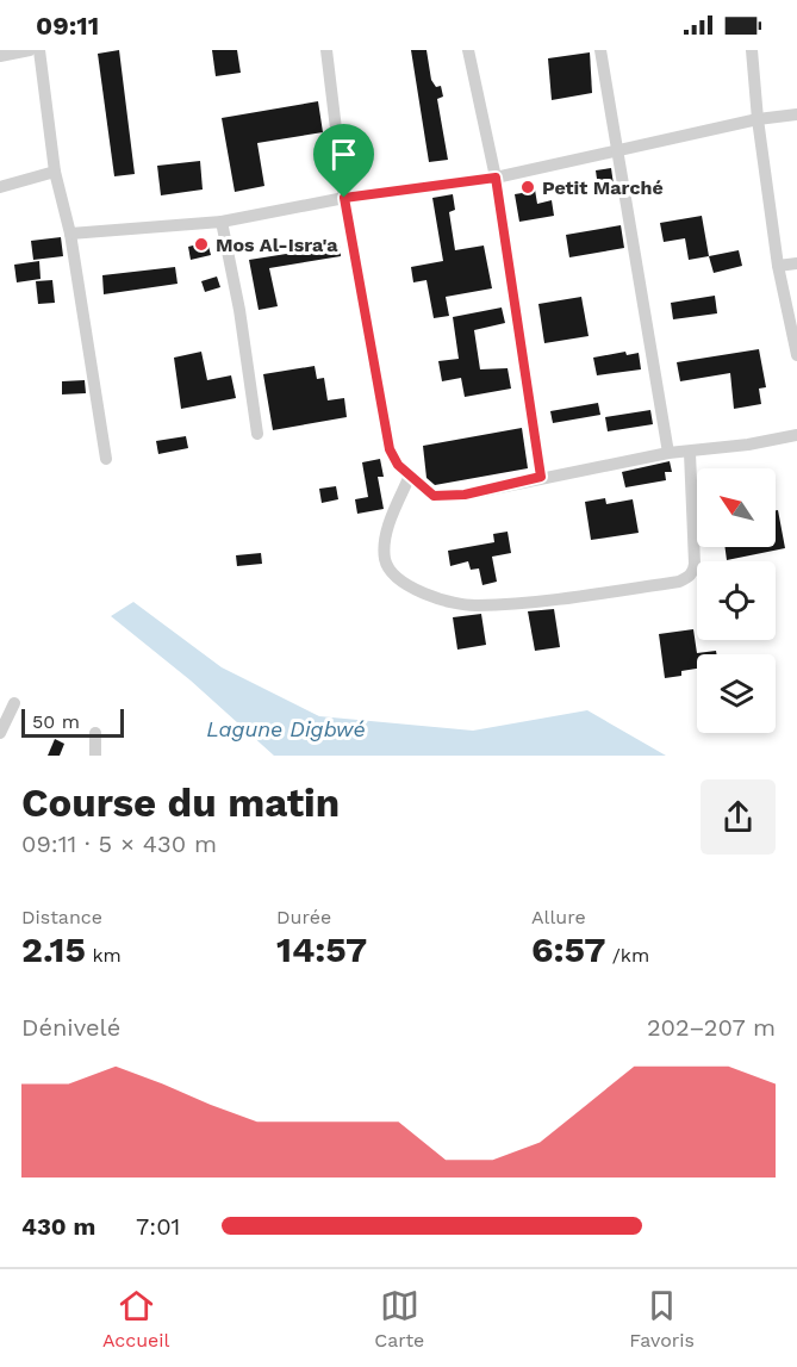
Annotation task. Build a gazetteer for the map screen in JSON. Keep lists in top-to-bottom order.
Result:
{
  "water": ["Lagune Digbwé"],
  "places": ["Petit Marché", "Mos Al-Isra'a"],
  "scale_bar": "50 m",
  "north": "top left",
  "page": {
    "status": "09:11",
    "scale": "50 m",
    "heading": ["Course du matin", "09:11 · 5 × 430 m"],
    "stats": [
      ["Distance", "2.15 km"],
      ["Durée", "14:57"],
      ["Allure", "6:57 /km"]
    ],
    "chart": ["Dénivelé", "202–207 m"],
    "list": [
      {
        "name": "430 m",
        "note": "7:01"
      }
    ],
    "tabs": ["Accueil", "Carte", "Favoris"]
  }
}
